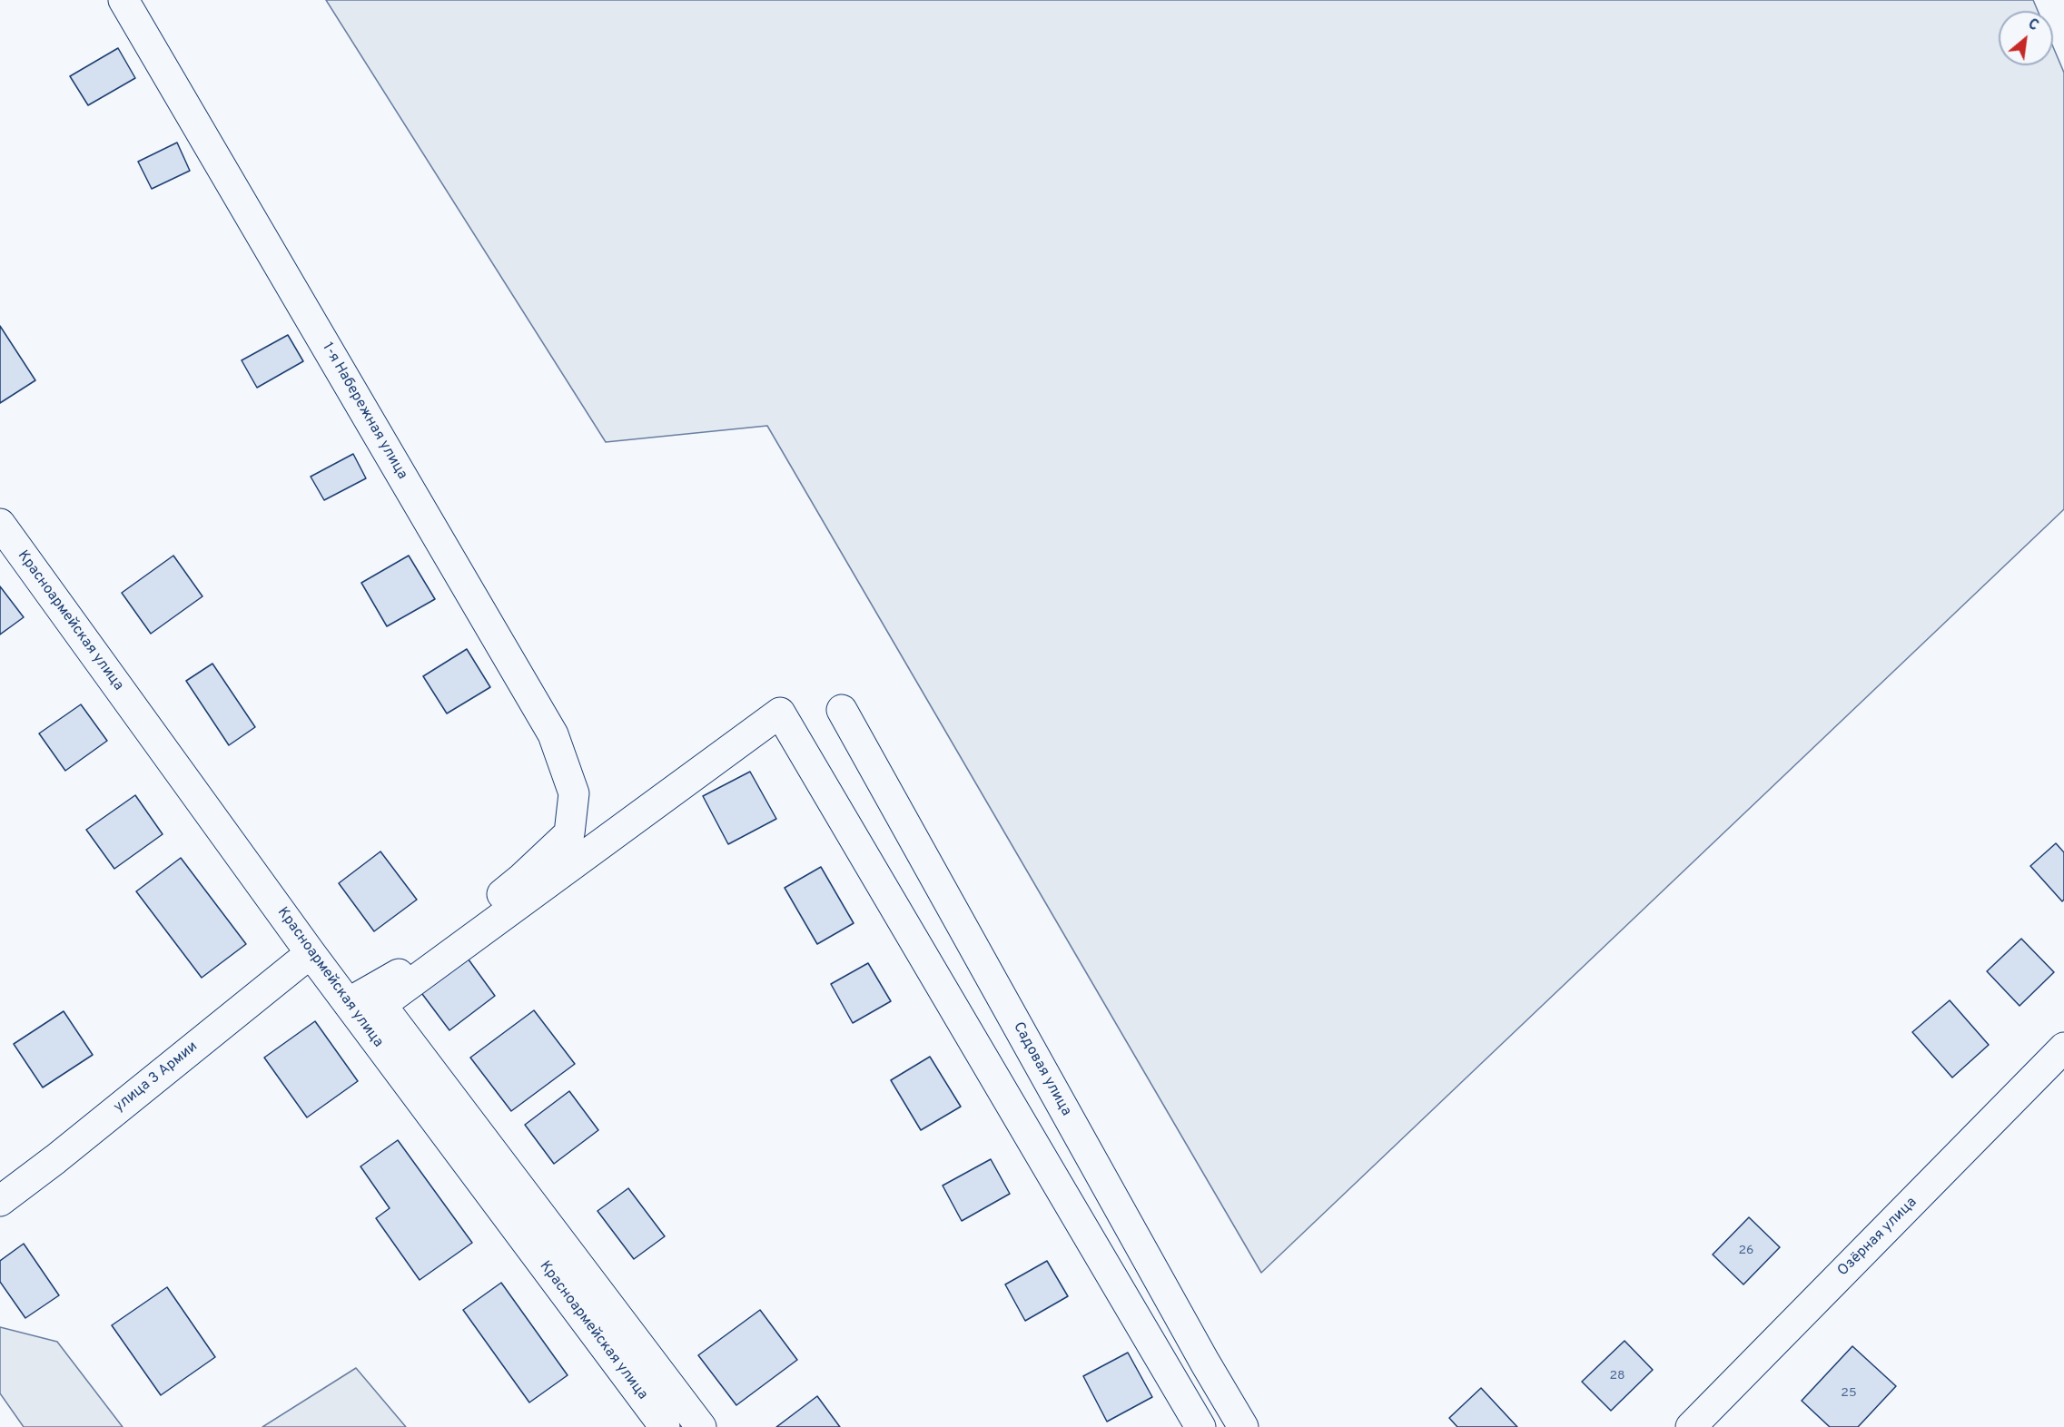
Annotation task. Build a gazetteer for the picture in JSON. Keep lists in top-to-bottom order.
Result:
{
  "streets": {
    "street": [
      "1-я Набережная улица",
      "Красноармейская улица",
      "Садовая улица",
      "улица 3 Армии",
      "Озёрная улица"
    ]
  },
  "crossings": [
    ["1-я Набережная улица", "Красноармейская улица"],
    ["Красноармейская улица", "улица 3 Армии"]
  ],
  "house_numbers": ["26", "28", "25"],
  "north": "top right"
}
